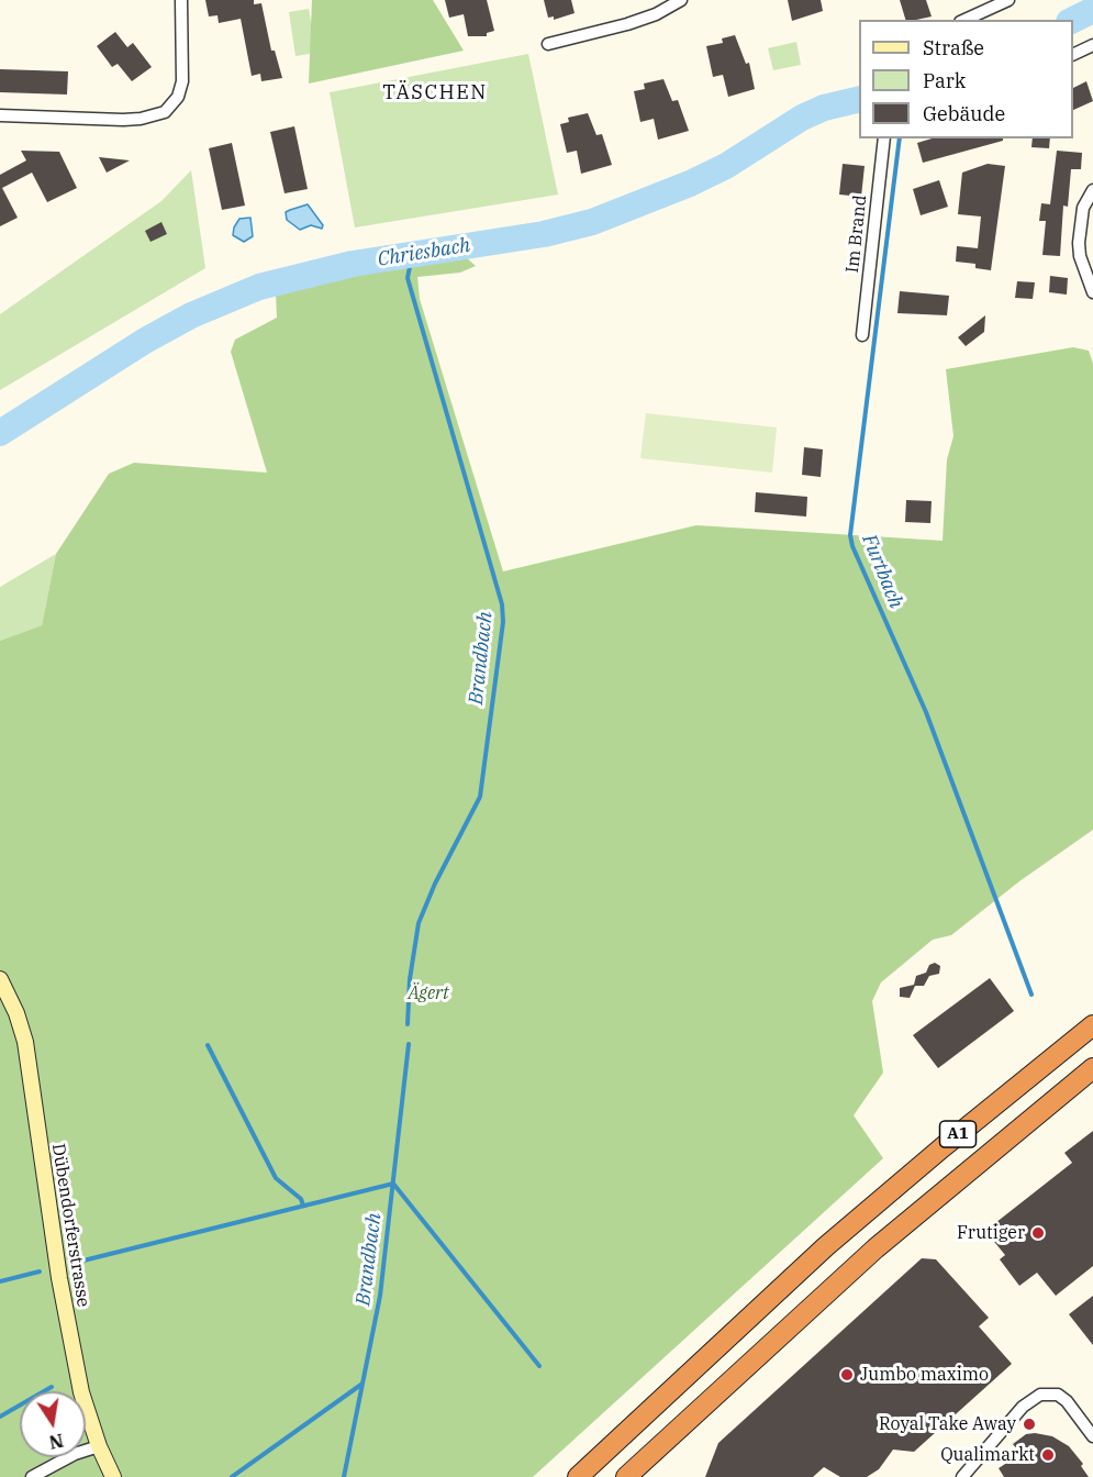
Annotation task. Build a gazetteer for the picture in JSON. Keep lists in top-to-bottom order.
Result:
{
  "streets": {
    "highway": ["A1"],
    "street": ["Im Brand", "Dübendorferstrasse"]
  },
  "districts": ["TÄSCHEN"],
  "water": ["Chriesbach", "Furtbach", "Brandbach"],
  "parks": ["Ägert"],
  "places": [
    "Frutiger",
    "Jumbo maximo",
    "Royal Take Away",
    "Qualimarkt"
  ],
  "legend": ["Straße", "Park", "Gebäude"],
  "north": "bottom"
}
